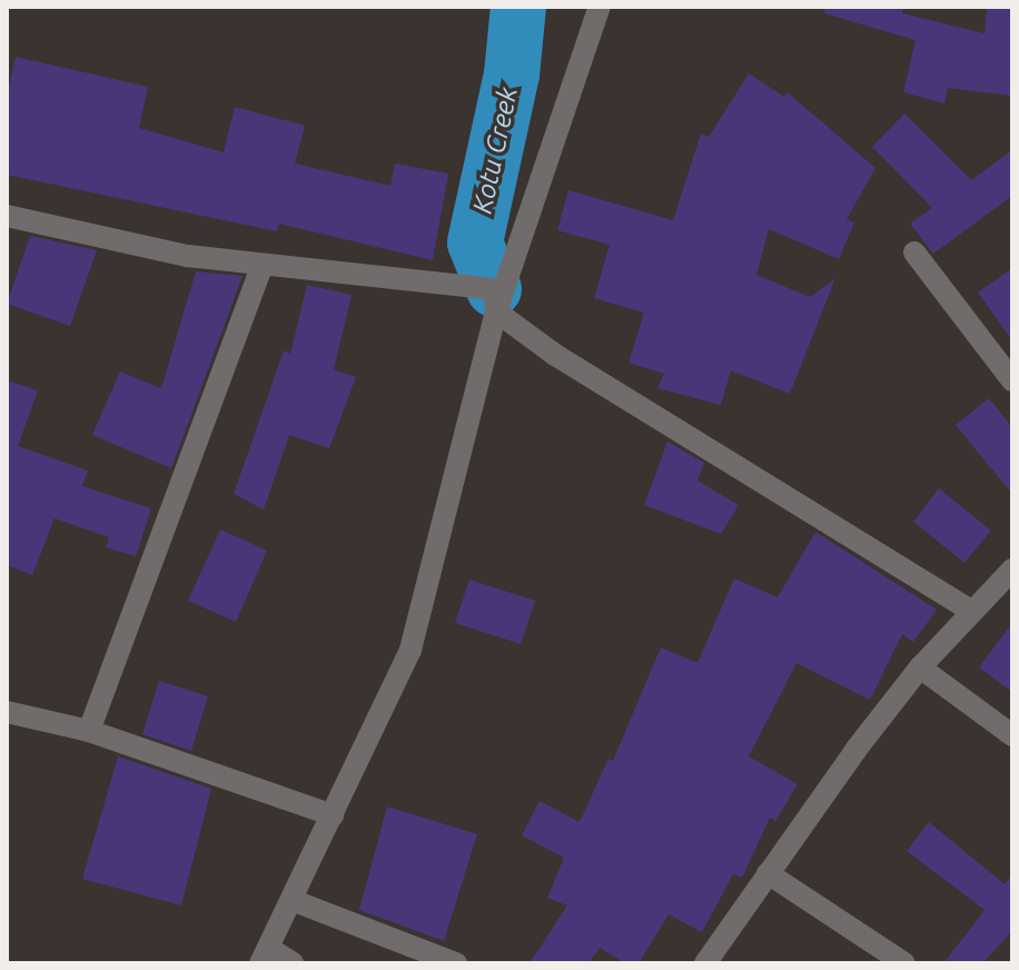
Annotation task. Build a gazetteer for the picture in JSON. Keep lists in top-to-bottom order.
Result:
{
  "water": ["Kotu Creek"]
}
